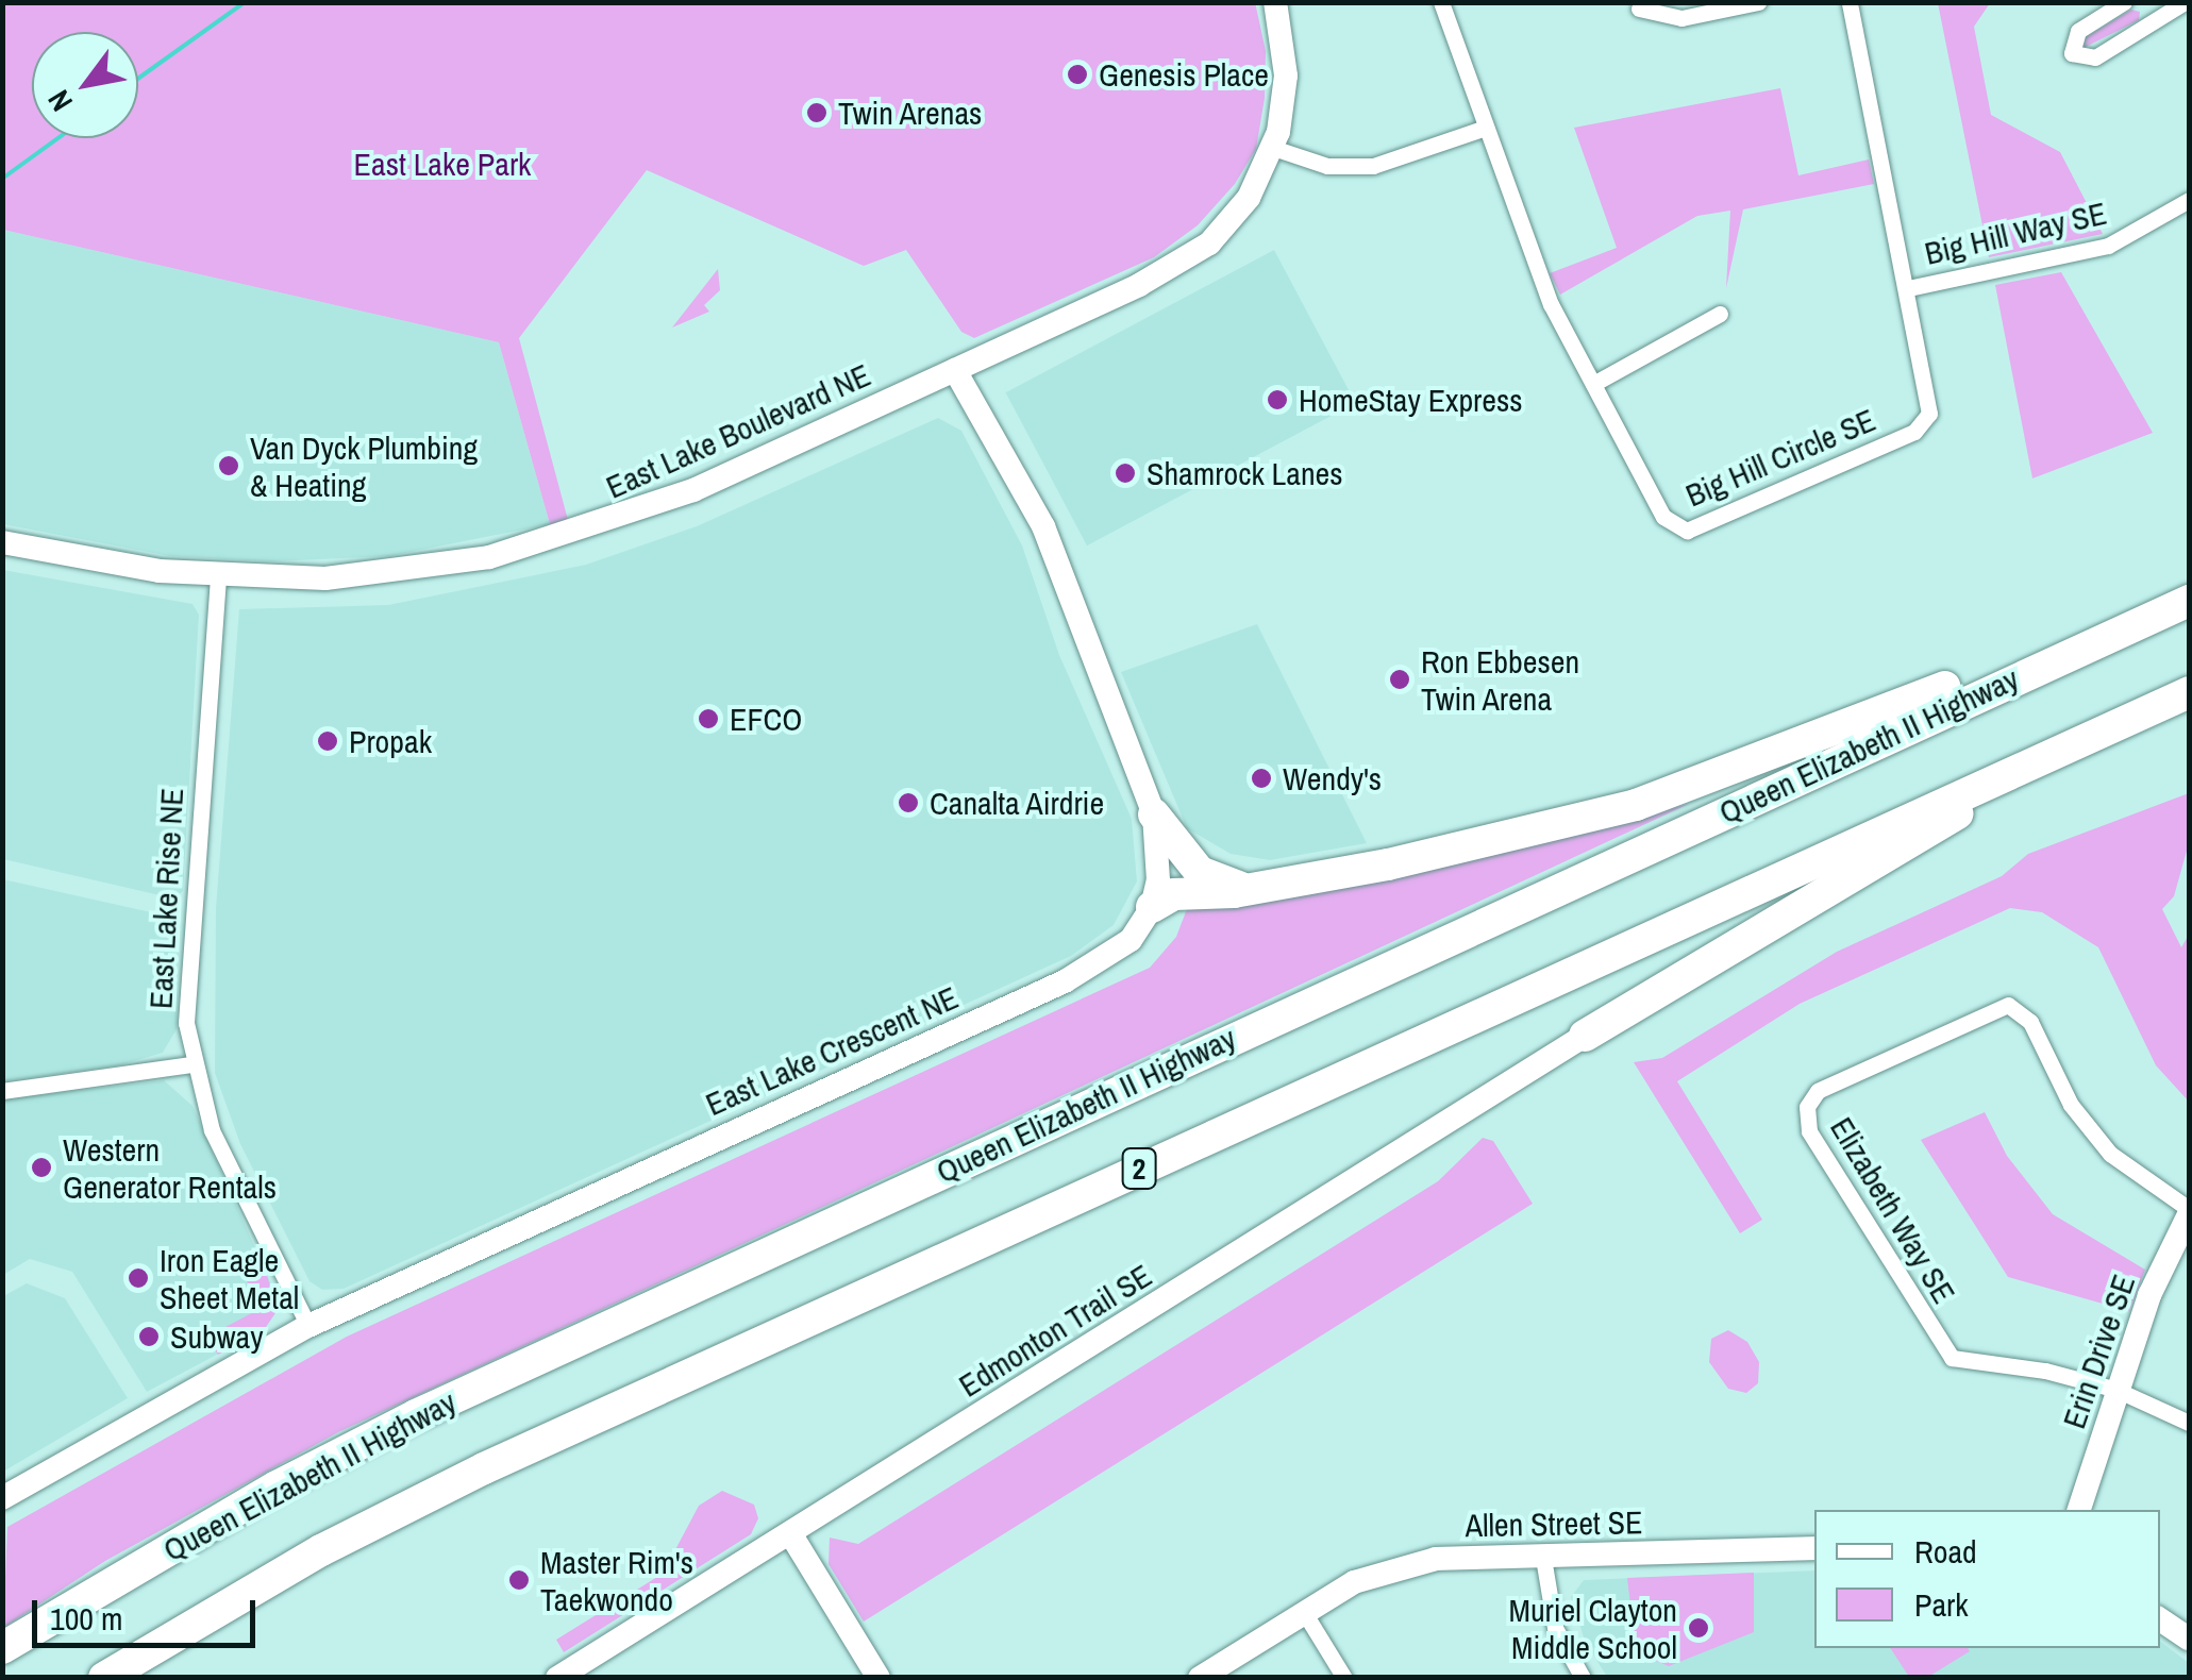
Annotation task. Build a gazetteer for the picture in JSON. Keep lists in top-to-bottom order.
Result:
{
  "streets": {
    "highway": ["Queen Elizabeth II Highway", "2"],
    "street": [
      "Big Hill Way SE",
      "East Lake Boulevard NE",
      "Big Hill Circle SE",
      "East Lake Rise NE",
      "East Lake Crescent NE",
      "Elizabeth Way SE",
      "Edmonton Trail SE",
      "Erin Drive SE",
      "Allen Street SE"
    ]
  },
  "crossings": [
    ["Big Hill Way SE", "Big Hill Circle SE"],
    ["East Lake Boulevard NE", "East Lake Rise NE"],
    ["East Lake Boulevard NE", "East Lake Crescent NE"],
    ["East Lake Rise NE", "East Lake Crescent NE"],
    ["Elizabeth Way SE", "Erin Drive SE"]
  ],
  "parks": ["East Lake Park"],
  "places": [
    "Genesis Place",
    "Twin Arenas",
    "HomeStay Express",
    "Van Dyck Plumbing & Heating",
    "Shamrock Lanes",
    "Ron Ebbesen Twin Arena",
    "EFCO",
    "Propak",
    "Wendy's",
    "Canalta Airdrie",
    "Western Generator Rentals",
    "Iron Eagle Sheet Metal",
    "Subway",
    "Master Rim's Taekwondo",
    "Muriel Clayton Middle School"
  ],
  "legend": ["Road", "Park"],
  "scale_bar": "100 m",
  "north": "bottom left"
}
